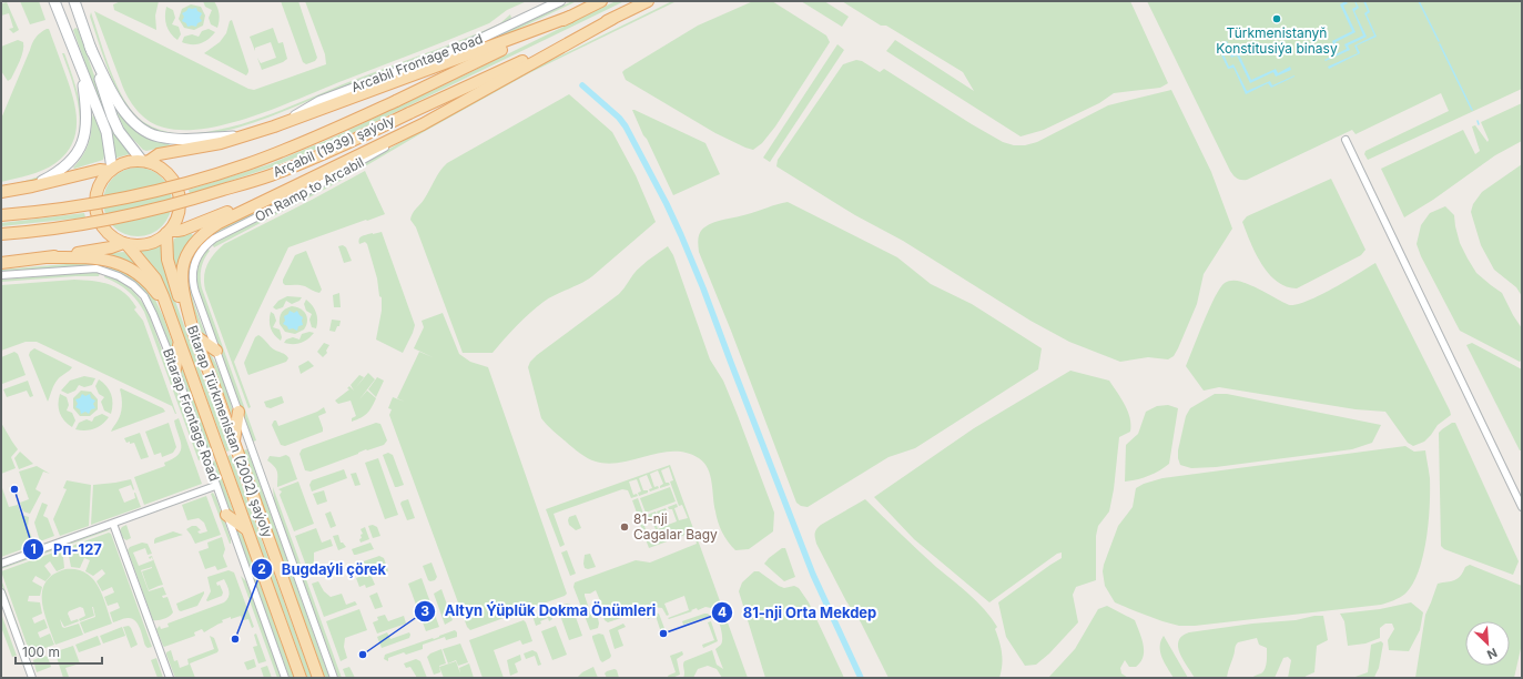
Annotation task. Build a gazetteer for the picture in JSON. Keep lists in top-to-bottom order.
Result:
{
  "streets": {
    "main road": ["Arçabil (1939) şaýoly", "Bitarap Türkmenistan (2002) şaýoly"],
    "street": ["Arcabil Frontage Road", "On Ramp to Arcabil", "Bitarap Frontage Road"]
  },
  "places": [
    "Türkmenistanyň Konstitusiýa binasy",
    "Рп-127",
    "81-nji Cagalar Bagy",
    "81-nji Orta Mekdep",
    "Bugdaýli çörek",
    "Altyn Ýüplük Dokma Önümleri"
  ],
  "scale_bar": "100 m",
  "north": "bottom right"
}
